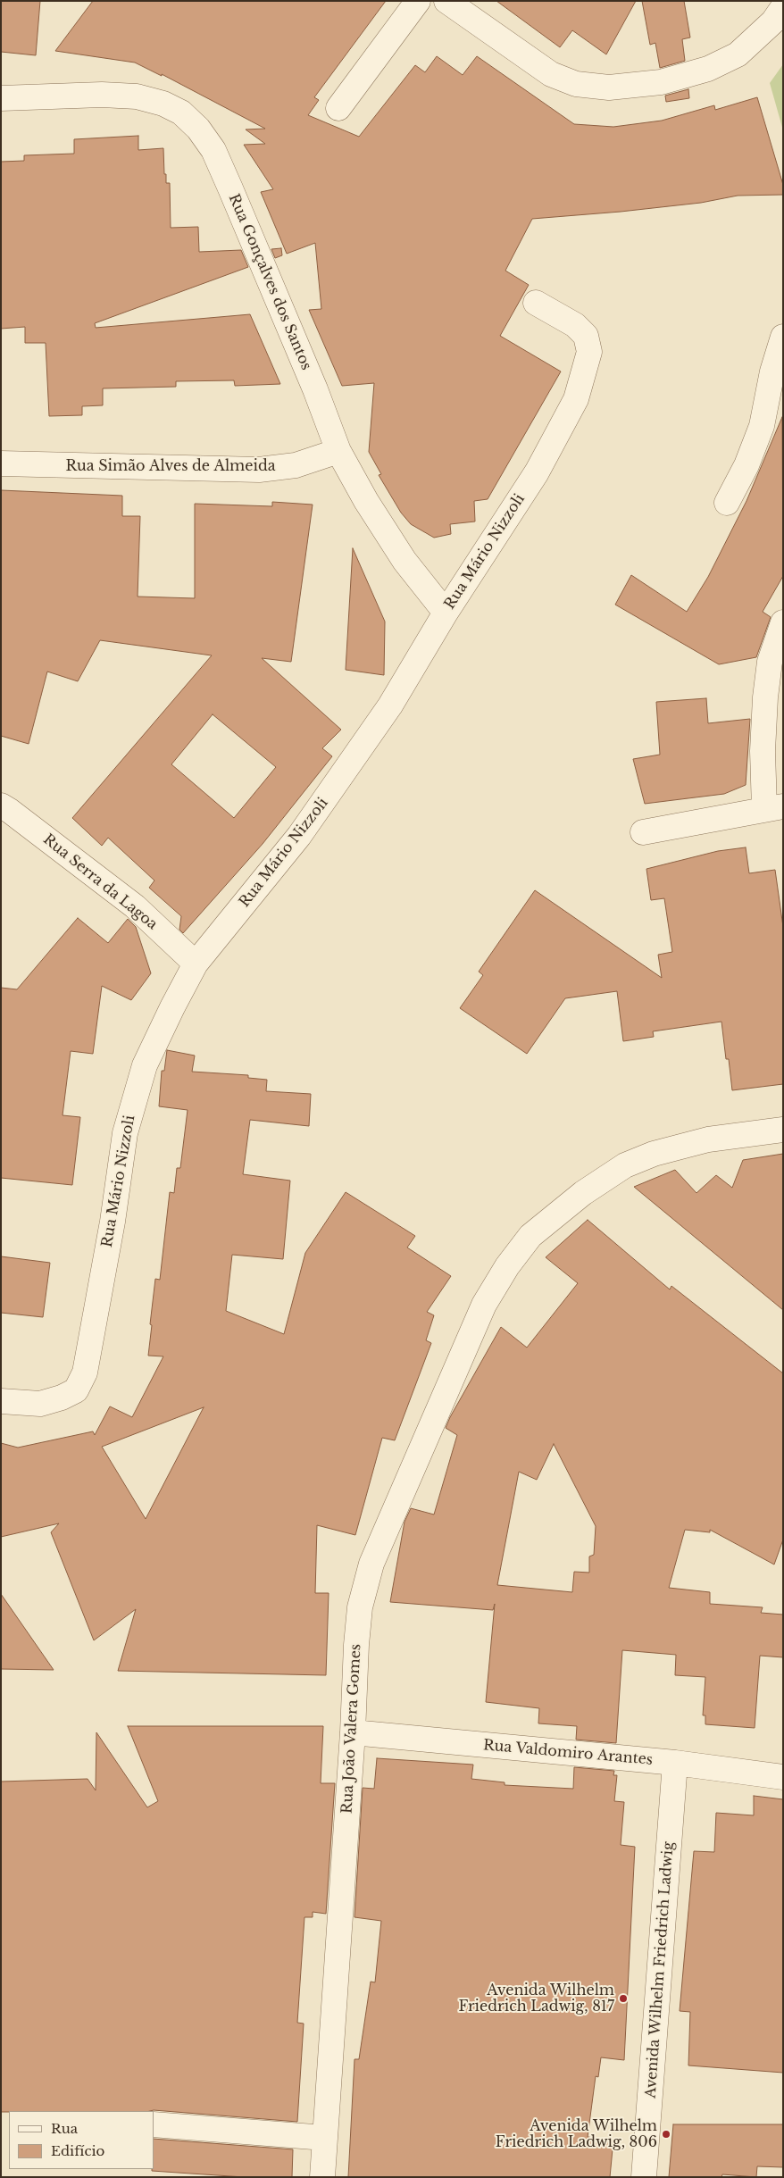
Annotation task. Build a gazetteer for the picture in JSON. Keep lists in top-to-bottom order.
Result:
{
  "streets": {
    "street": [
      "Rua Gonçalves dos Santos",
      "Rua Simão Alves de Almeida",
      "Rua Mário Nizzoli",
      "Rua Serra da Lagoa",
      "Rua João Valera Gomes",
      "Rua Valdomiro Arantes",
      "Avenida Wilhelm Friedrich Ladwig"
    ]
  },
  "crossings": [
    ["Rua Gonçalves dos Santos", "Rua Simão Alves de Almeida"],
    ["Rua Gonçalves dos Santos", "Rua Mário Nizzoli"],
    ["Rua Mário Nizzoli", "Rua Serra da Lagoa"],
    ["Rua João Valera Gomes", "Rua Valdomiro Arantes"],
    ["Rua Valdomiro Arantes", "Avenida Wilhelm Friedrich Ladwig"]
  ],
  "places": ["Avenida Wilhelm Friedrich Ladwig, 817", "Avenida Wilhelm Friedrich Ladwig, 806"],
  "legend": ["Rua", "Edifício"]
}
